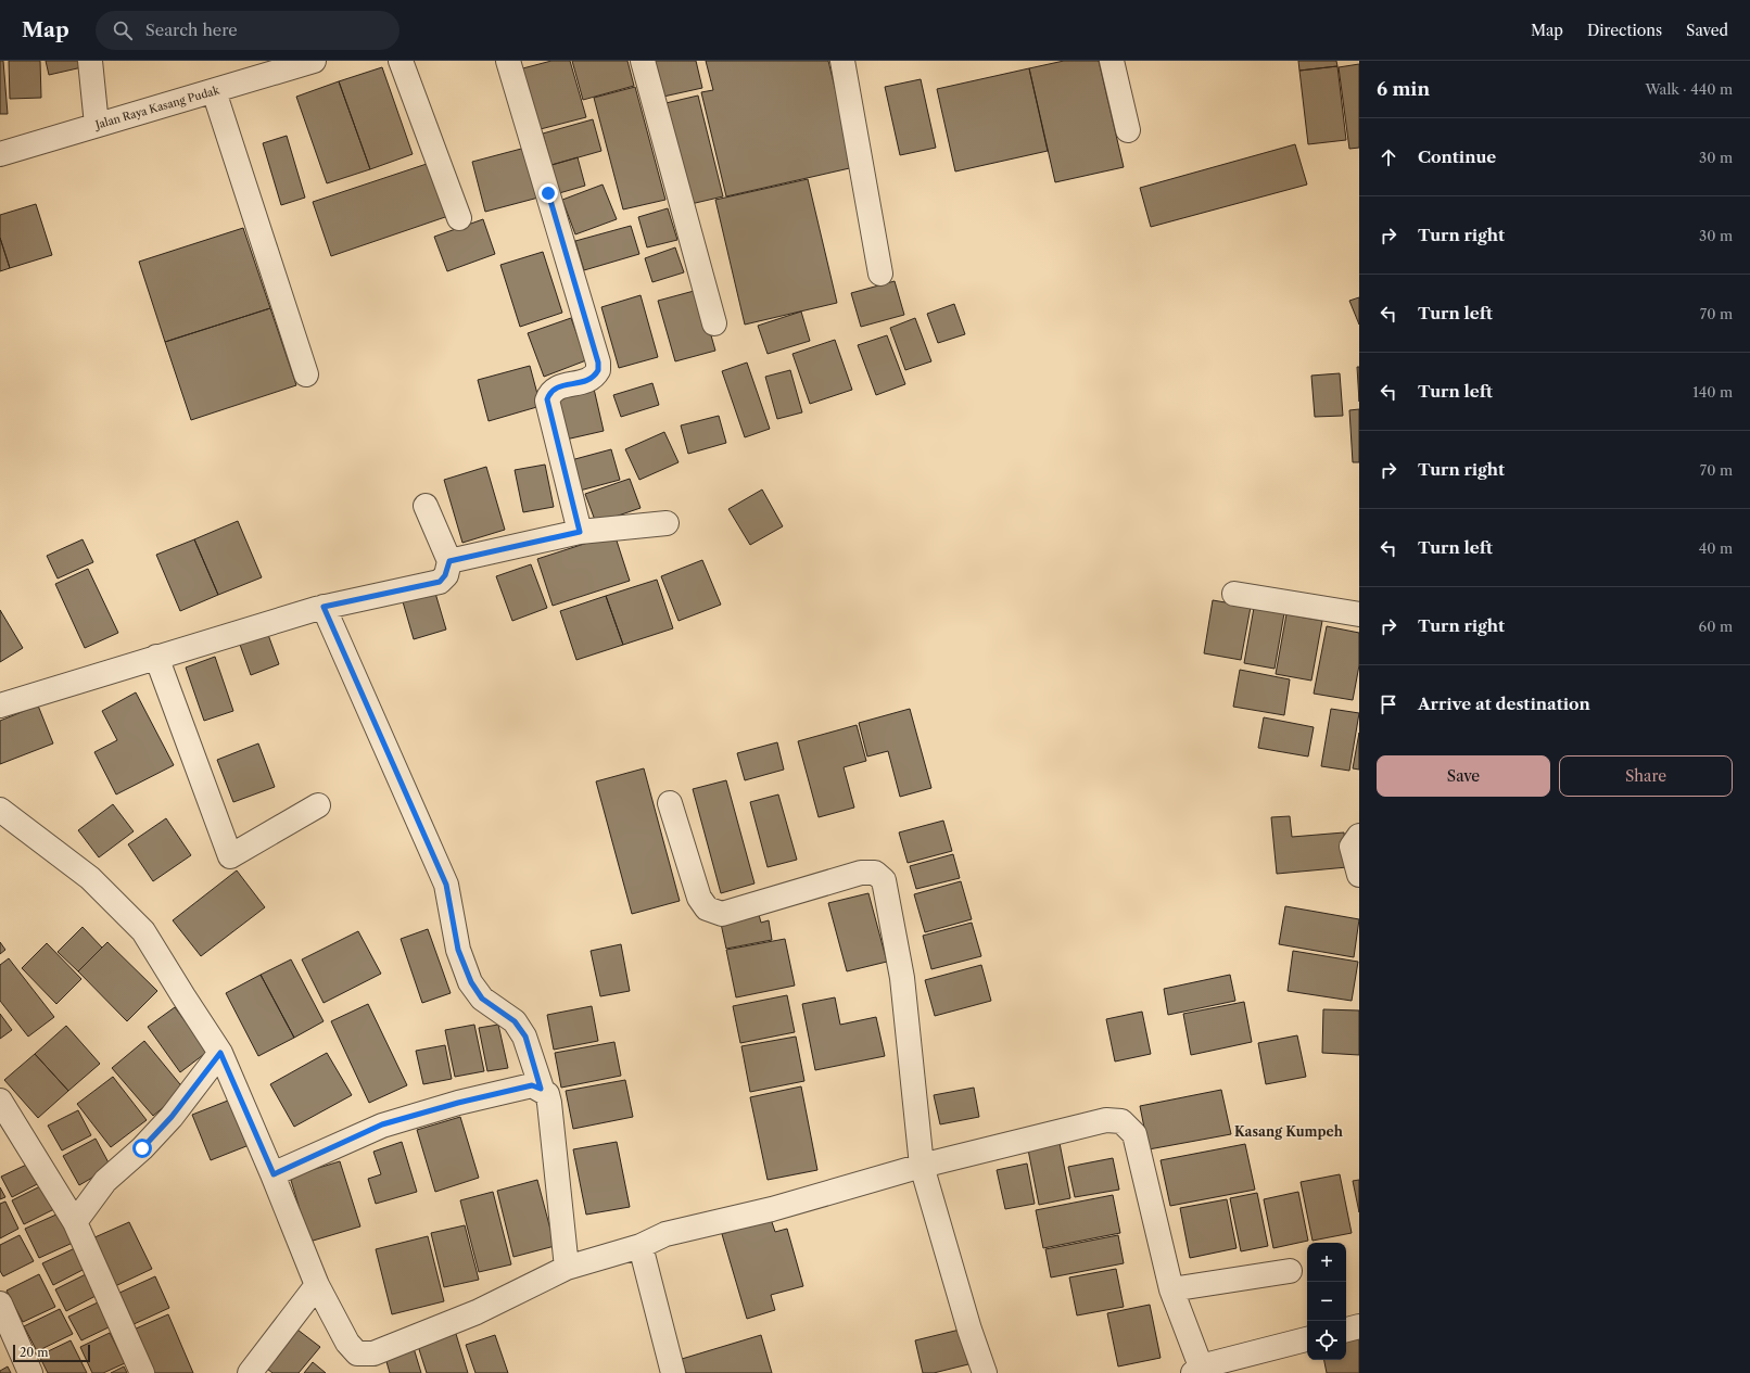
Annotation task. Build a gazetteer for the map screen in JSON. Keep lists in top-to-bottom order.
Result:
{
  "streets": {
    "street": ["Jalan Raya Kasang Pudak"]
  },
  "districts": ["Kasang Kumpeh"],
  "scale_bar": "20 m",
  "page": {
    "header": "Map",
    "search": "Search here",
    "nav": ["Map", "Directions", "Saved"],
    "heading": ["6 min", "Walk · 440 m"],
    "list": [
      ["Continue", "30 m"],
      ["Turn right", "30 m"],
      ["Turn left", "70 m"],
      ["Turn left", "140 m"],
      ["Turn right", "70 m"],
      ["Turn left", "40 m"],
      ["Turn right", "60 m"],
      "Arrive at destination"
    ],
    "buttons": ["Save", "Share"],
    "map_buttons": ["+", "−"],
    "scale": "20 m"
  }
}
